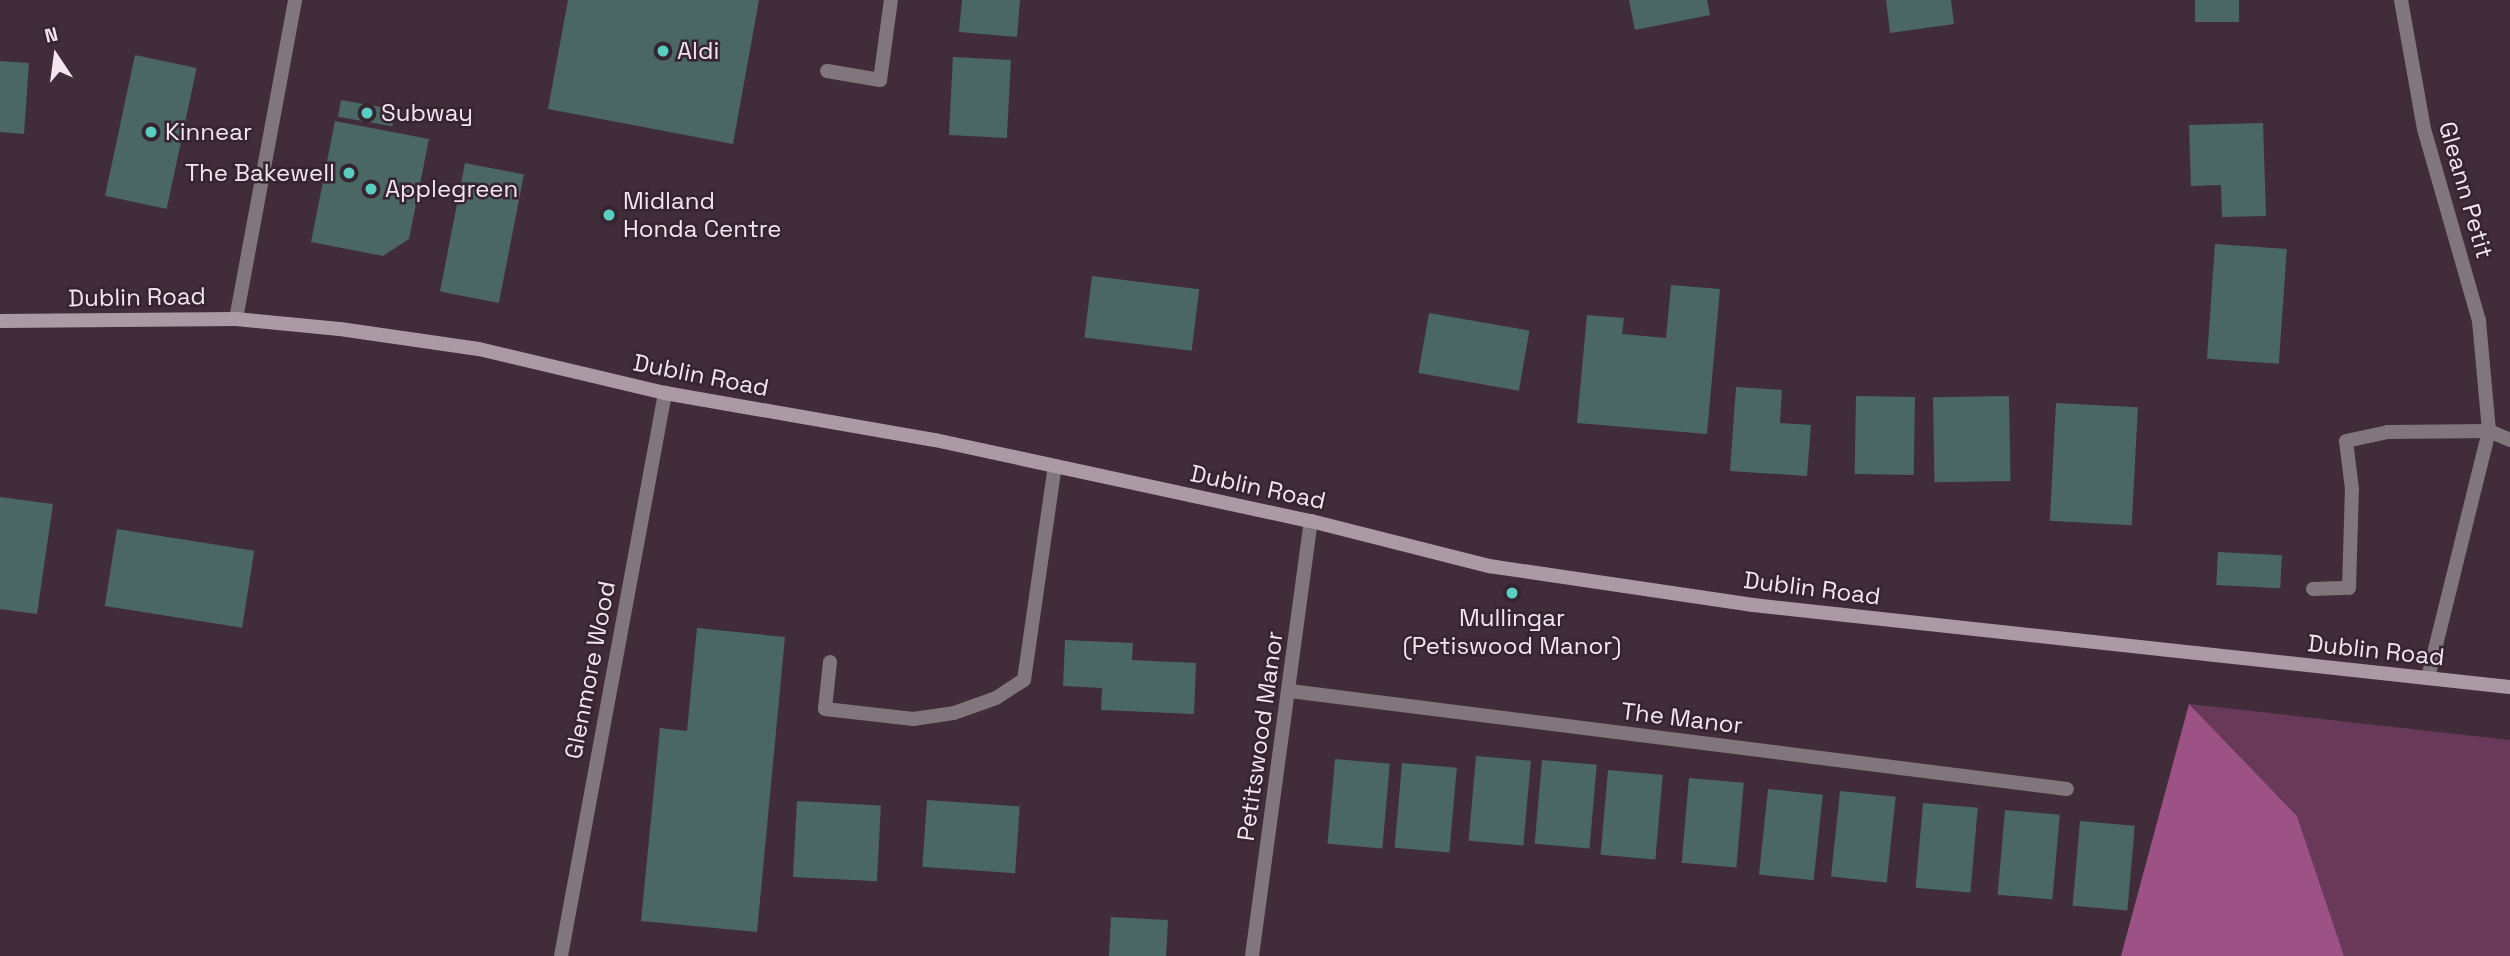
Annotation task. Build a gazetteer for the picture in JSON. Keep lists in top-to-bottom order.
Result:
{
  "streets": {
    "main road": ["Dublin Road"],
    "street": [
      "Gleann Petit",
      "Glenmore Wood",
      "The Manor",
      "Petitswood Manor"
    ]
  },
  "crossings": [
    ["Gleann Petit", "Dublin Road"],
    ["Dublin Road", "Glenmore Wood"],
    ["Dublin Road", "Petitswood Manor"],
    ["The Manor", "Petitswood Manor"]
  ],
  "places": [
    "Aldi",
    "Subway",
    "Kinnear",
    "The Bakewell",
    "Applegreen",
    "Midland Honda Centre",
    "Mullingar (Petiswood Manor)"
  ],
  "north": "top"
}
